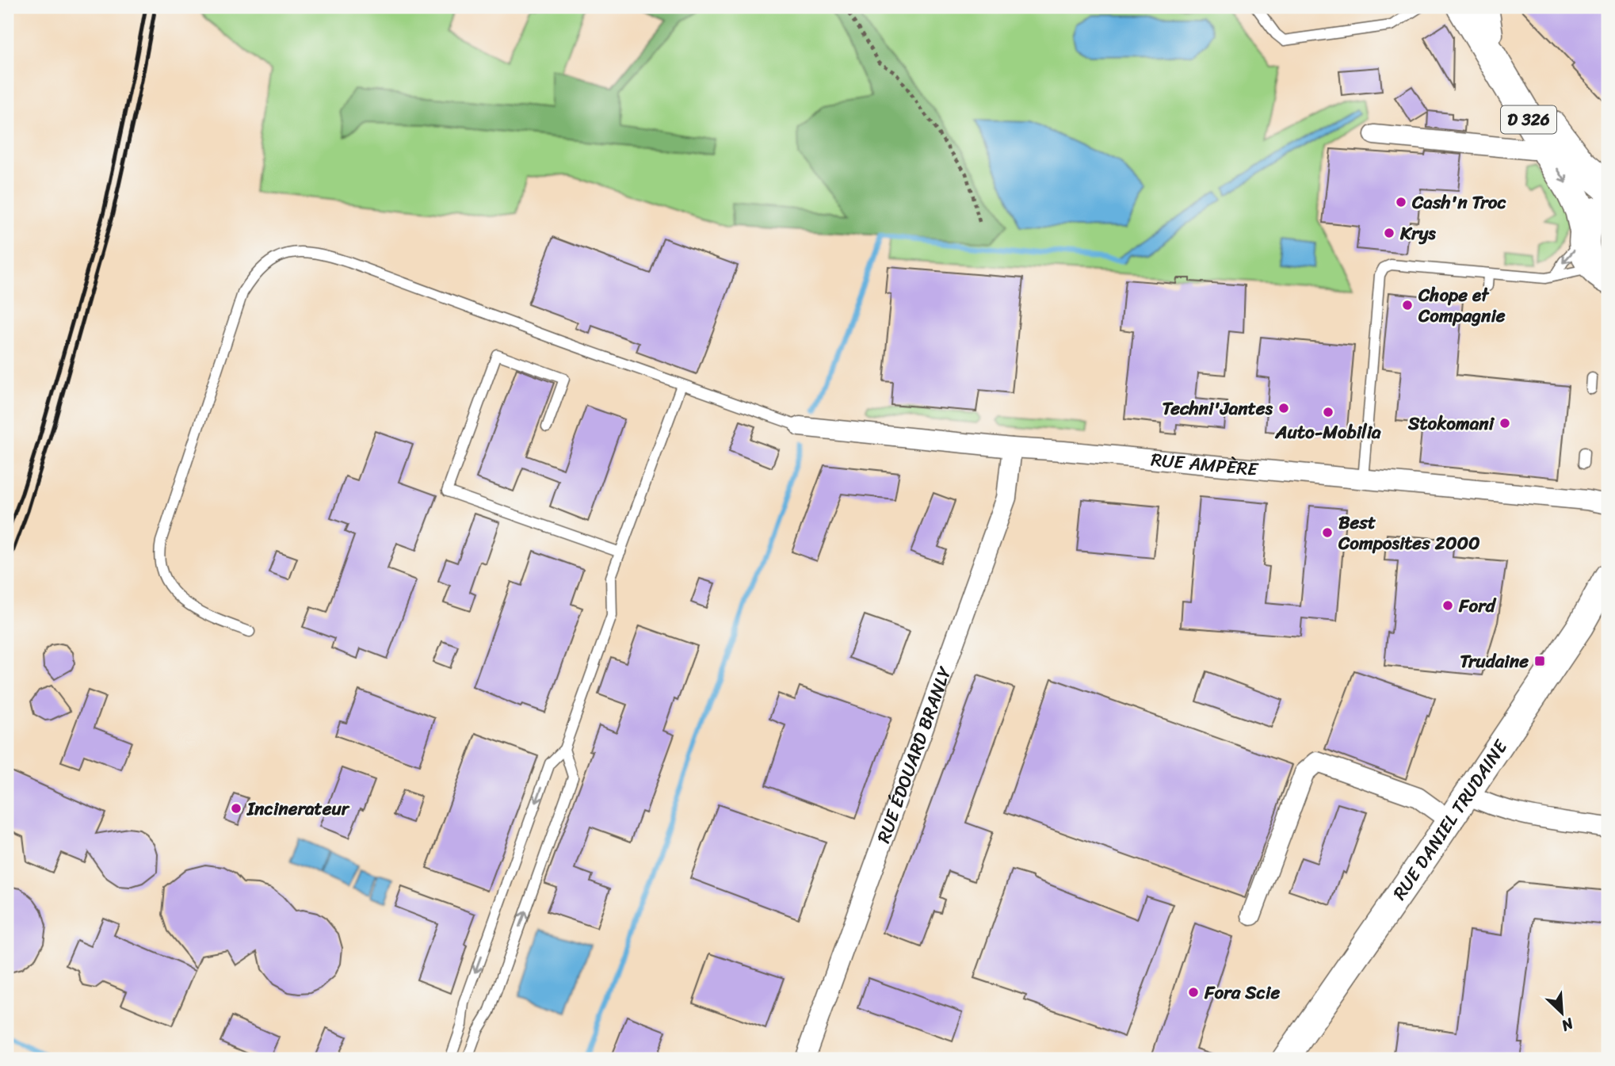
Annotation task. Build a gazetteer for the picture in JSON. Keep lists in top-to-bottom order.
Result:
{
  "streets": {
    "main road": ["D 326", "RUE DANIEL TRUDAINE"],
    "street": ["RUE AMPÈRE", "RUE ÉDOUARD BRANLY"]
  },
  "crossings": [
    ["RUE AMPÈRE", "RUE ÉDOUARD BRANLY"]
  ],
  "places": {
    "other": [
      "Cash'n Troc",
      "Krys",
      "Chope et Compagnie",
      "Techni'Jantes",
      "Auto-Mobilia",
      "Stokomani",
      "Best Composites 2000",
      "Ford",
      "Incinerateur",
      "Fora Scie"
    ],
    "transit": ["Trudaine"]
  },
  "north": "bottom right"
}
